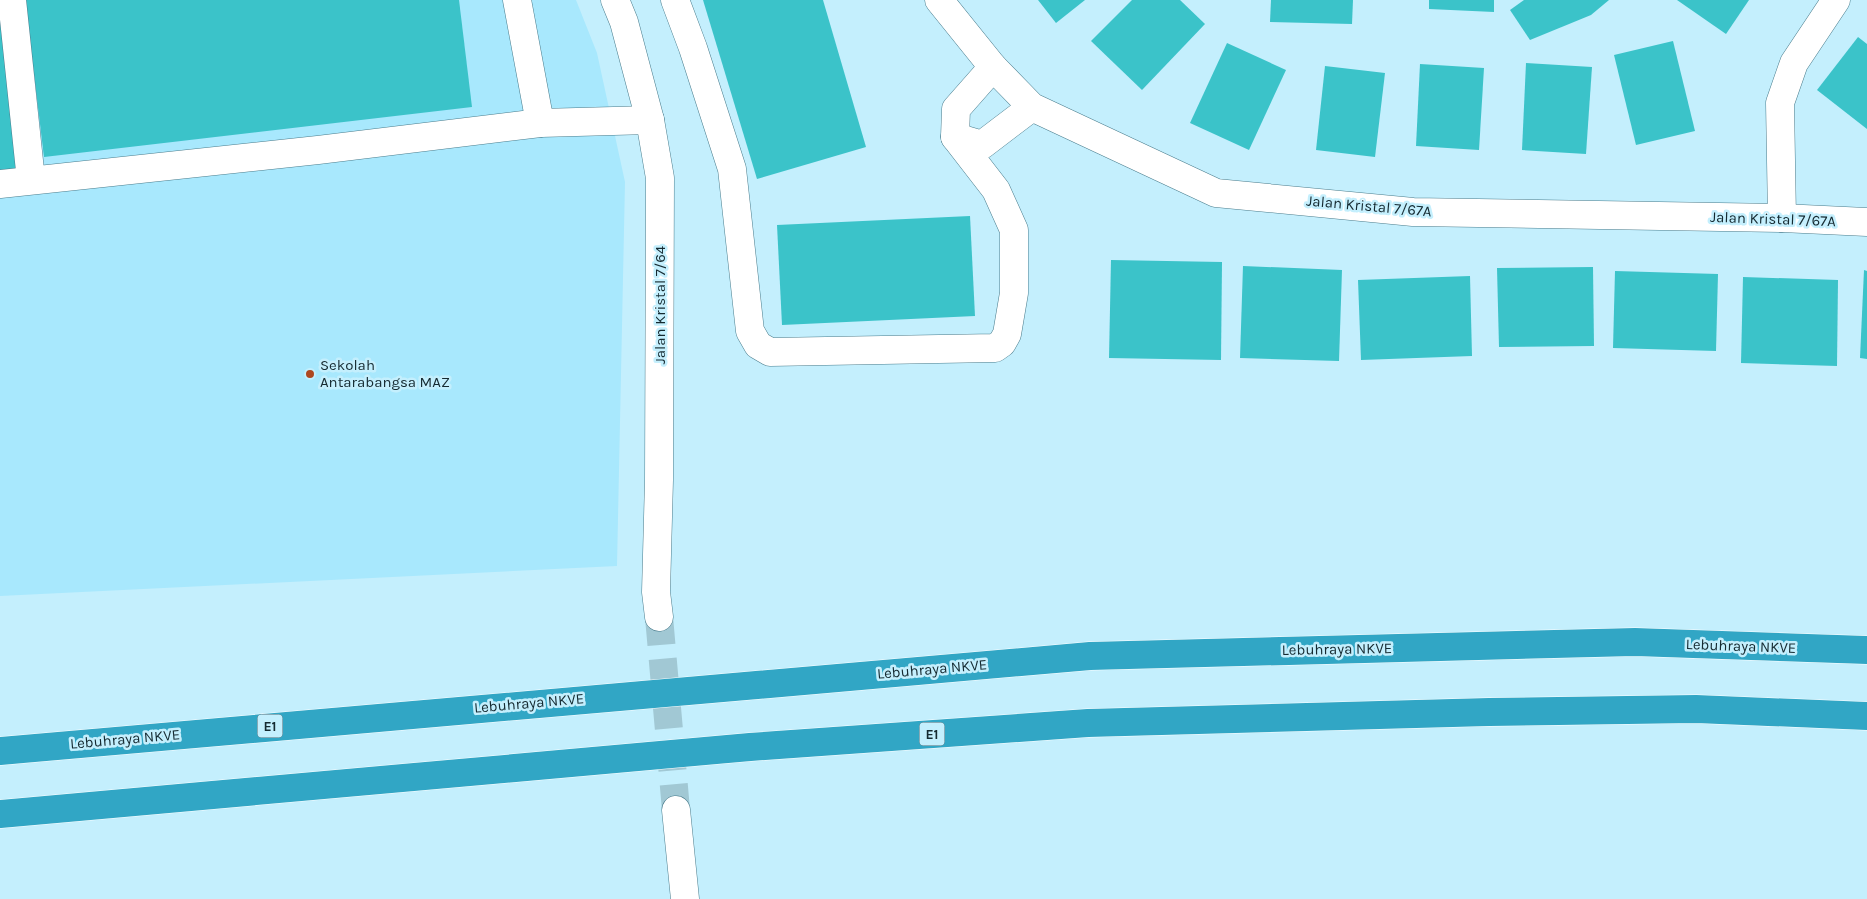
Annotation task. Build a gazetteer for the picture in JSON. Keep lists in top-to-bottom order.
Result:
{
  "streets": {
    "highway": ["Lebuhraya NKVE", "E1"],
    "street": ["Jalan Kristal 7/67A", "Jalan Kristal 7/64"]
  },
  "places": ["Sekolah Antarabangsa MAZ"]
}
